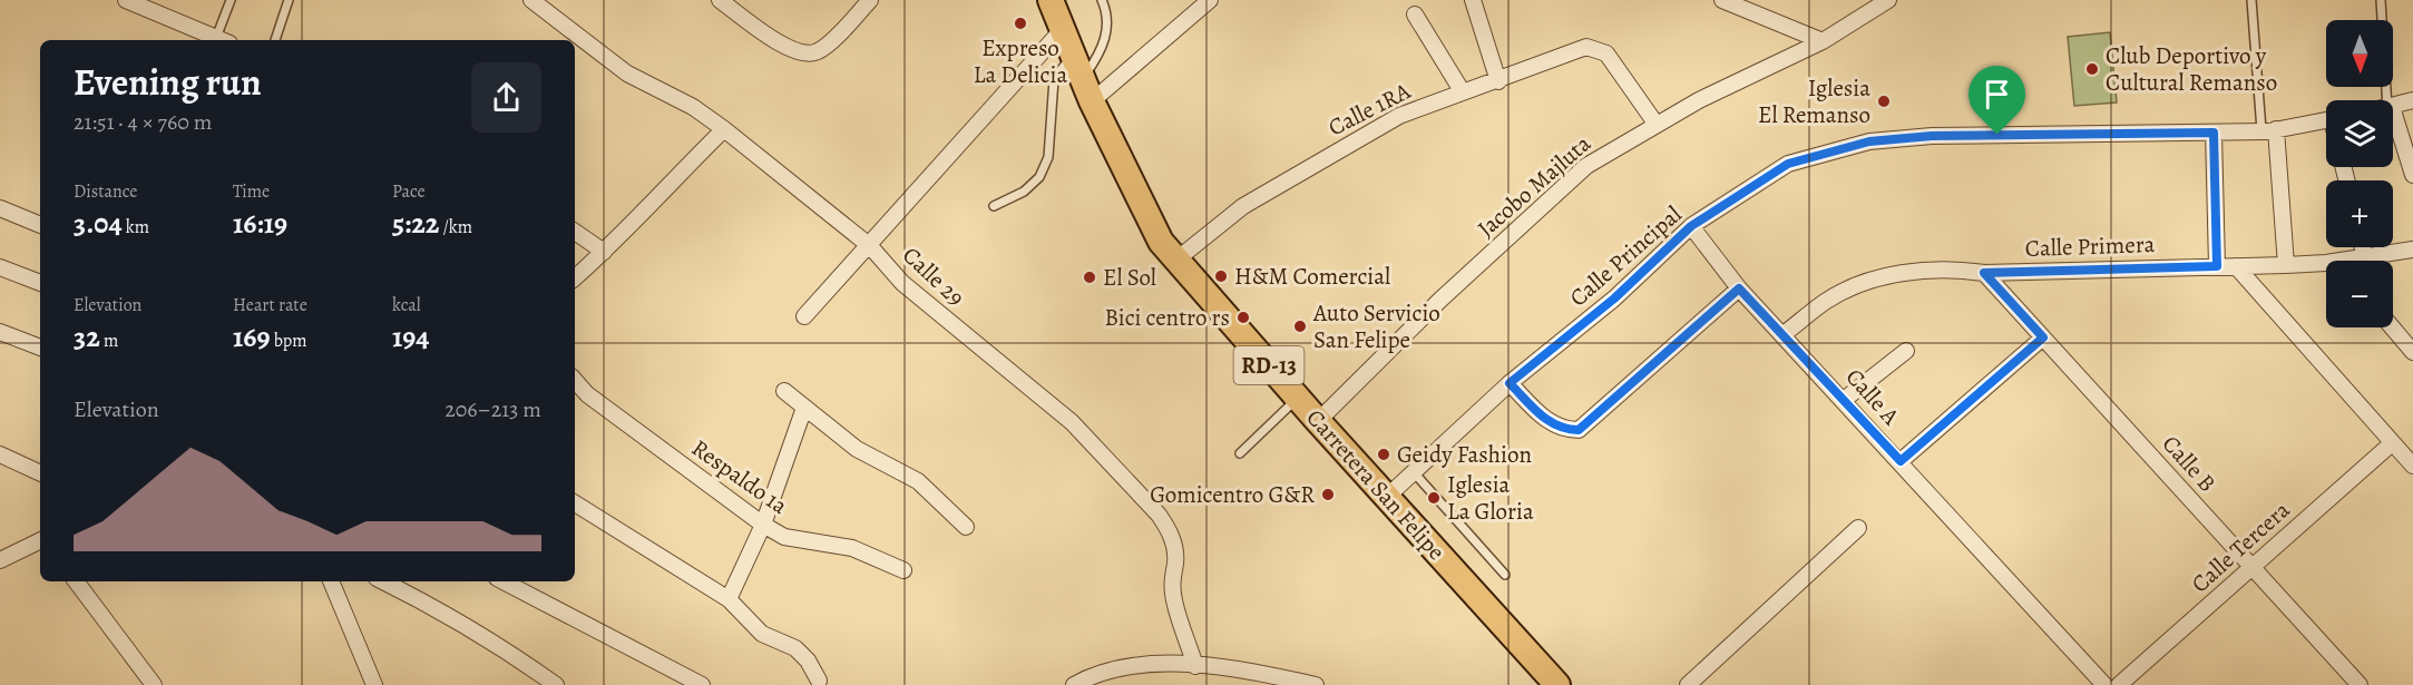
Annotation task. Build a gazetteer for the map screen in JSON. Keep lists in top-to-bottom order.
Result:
{
  "streets": {
    "main road": ["RD-13", "Carretera San Felipe"],
    "street": [
      "Calle 1RA",
      "Jacobo Majluta",
      "Calle Primera",
      "Calle Principal",
      "Calle 29",
      "Calle A",
      "Calle B",
      "Respaldo 1a",
      "Calle Tercera"
    ]
  },
  "crossings": [
    ["Calle 1RA", "Jacobo Majluta"],
    ["Calle 1RA", "Carretera San Felipe"],
    ["Jacobo Majluta", "Carretera San Felipe"],
    ["Calle Primera", "Calle A"],
    ["Calle Primera", "Calle B"],
    ["Calle Principal", "Calle A"],
    ["Calle Principal", "Carretera San Felipe"],
    ["Calle B", "Calle Tercera"]
  ],
  "places": [
    "Expreso La Delicia",
    "Club Deportivo y Cultural Remanso",
    "Iglesia El Remanso",
    "H&M Comercial",
    "El Sol",
    "Bici centro rs",
    "Auto Servicio San Felipe",
    "Geidy Fashion",
    "Gomicentro G&R",
    "Iglesia La Gloria"
  ],
  "north": "bottom",
  "page": {
    "map_buttons": ["+", "−"],
    "heading": ["Evening run", "21:51 · 4 × 760 m"],
    "stats": [
      ["Distance", "3.04 km"],
      ["Time", "16:19"],
      ["Pace", "5:22 /km"],
      ["Elevation", "32 m"],
      ["Heart rate", "169 bpm"],
      ["kcal", "194"]
    ],
    "chart": ["Elevation", "206–213 m"]
  }
}
